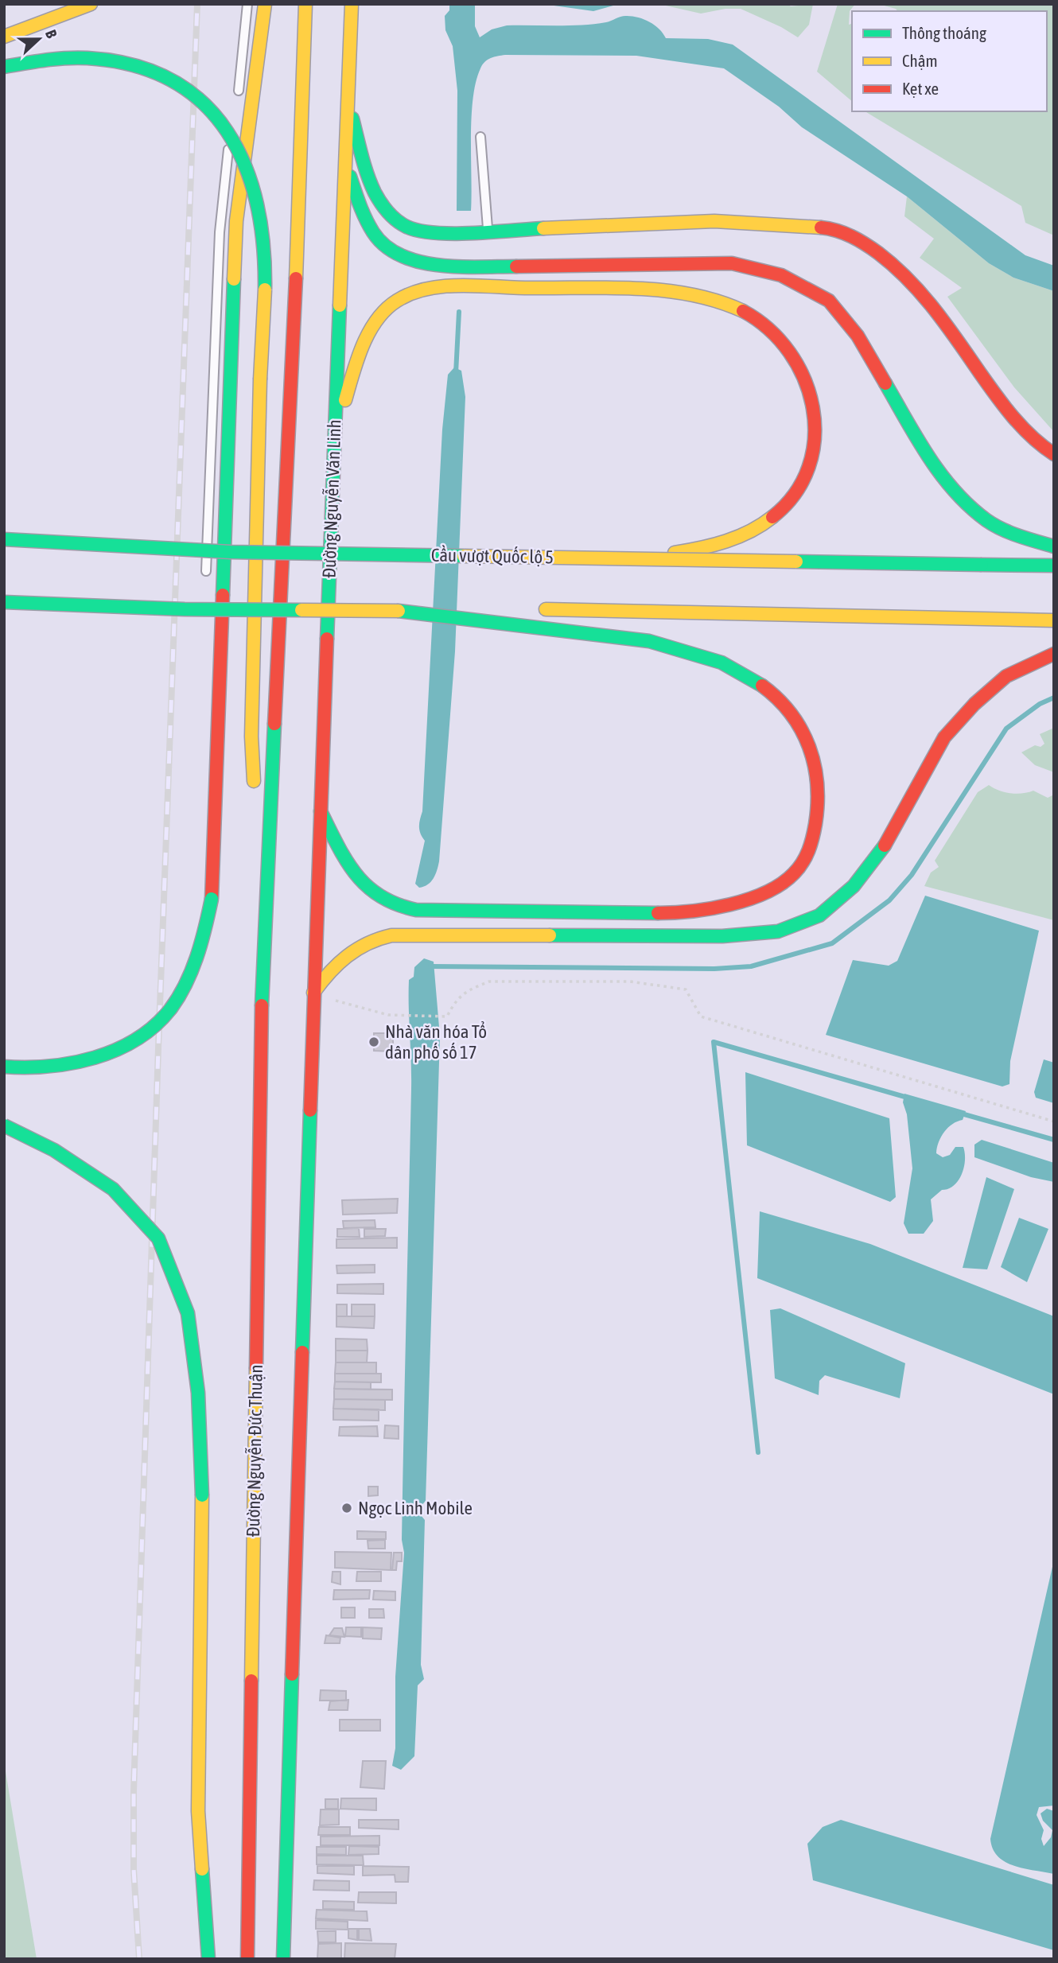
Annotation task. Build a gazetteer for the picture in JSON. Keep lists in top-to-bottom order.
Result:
{
  "streets": {
    "main road": ["Đường Nguyễn Văn Linh", "Cầu vượt Quốc lộ 5", "Đường Nguyễn Đức Thuận"]
  },
  "places": ["Nhà văn hóa Tổ dân phố số 17", "Ngọc Linh Mobile"],
  "legend": ["Thông thoáng", "Chậm", "Kẹt xe"],
  "north": "right"
}
